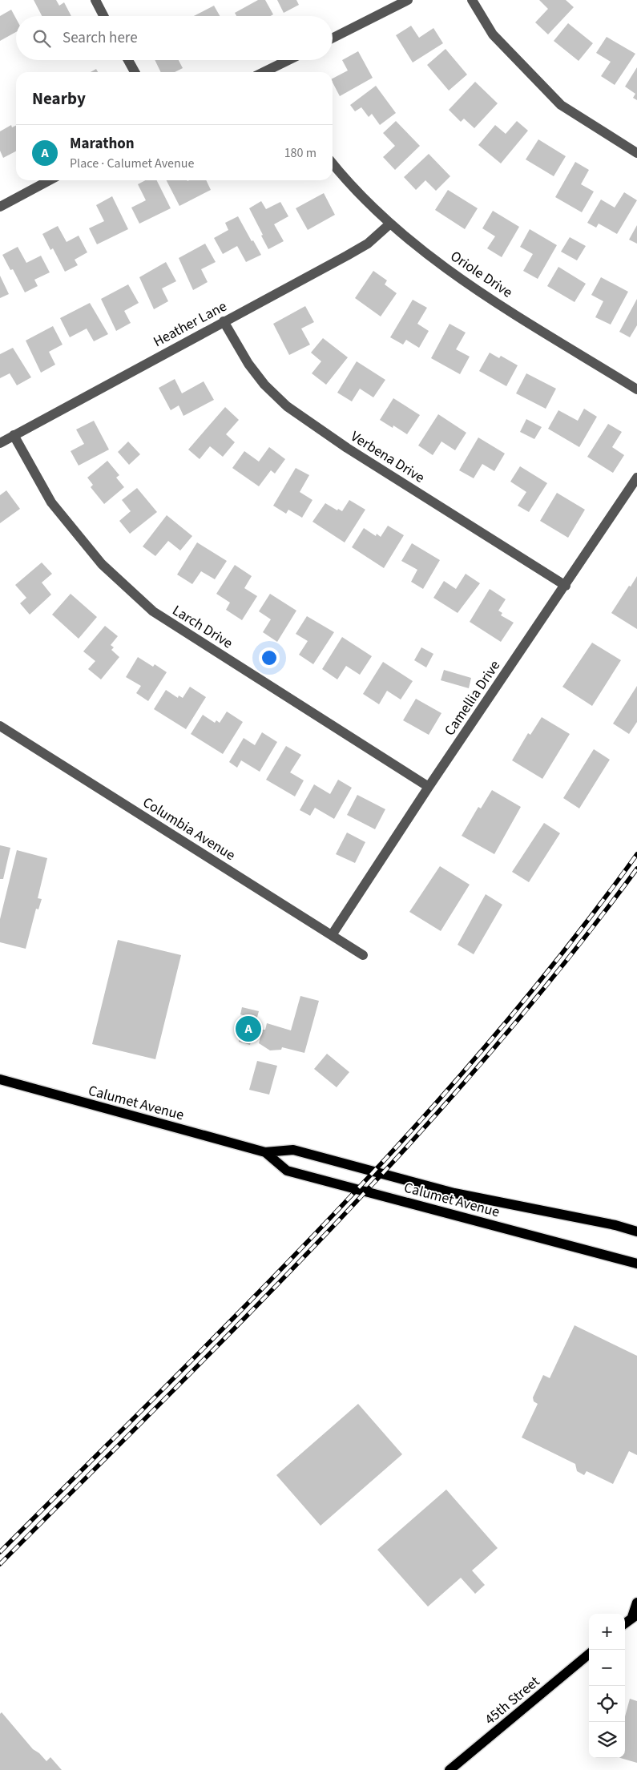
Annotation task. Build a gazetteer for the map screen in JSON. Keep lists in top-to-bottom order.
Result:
{
  "streets": {
    "main road": ["Calumet Avenue", "45th Street"],
    "street": [
      "Oriole Drive",
      "Heather Lane",
      "Verbena Drive",
      "Larch Drive",
      "Camellia Drive",
      "Columbia Avenue"
    ]
  },
  "crossings": [
    ["Oriole Drive", "Heather Lane"],
    ["Heather Lane", "Verbena Drive"],
    ["Heather Lane", "Larch Drive"],
    ["Verbena Drive", "Camellia Drive"],
    ["Larch Drive", "Camellia Drive"],
    ["Camellia Drive", "Columbia Avenue"]
  ],
  "page": {
    "search": "Search here",
    "heading": "Nearby",
    "list": [
      {
        "mark": "A",
        "name": "Marathon",
        "note": "Place · Calumet Avenue",
        "value": "180 m"
      }
    ],
    "pins": "A",
    "map_buttons": ["+", "−"]
  }
}
